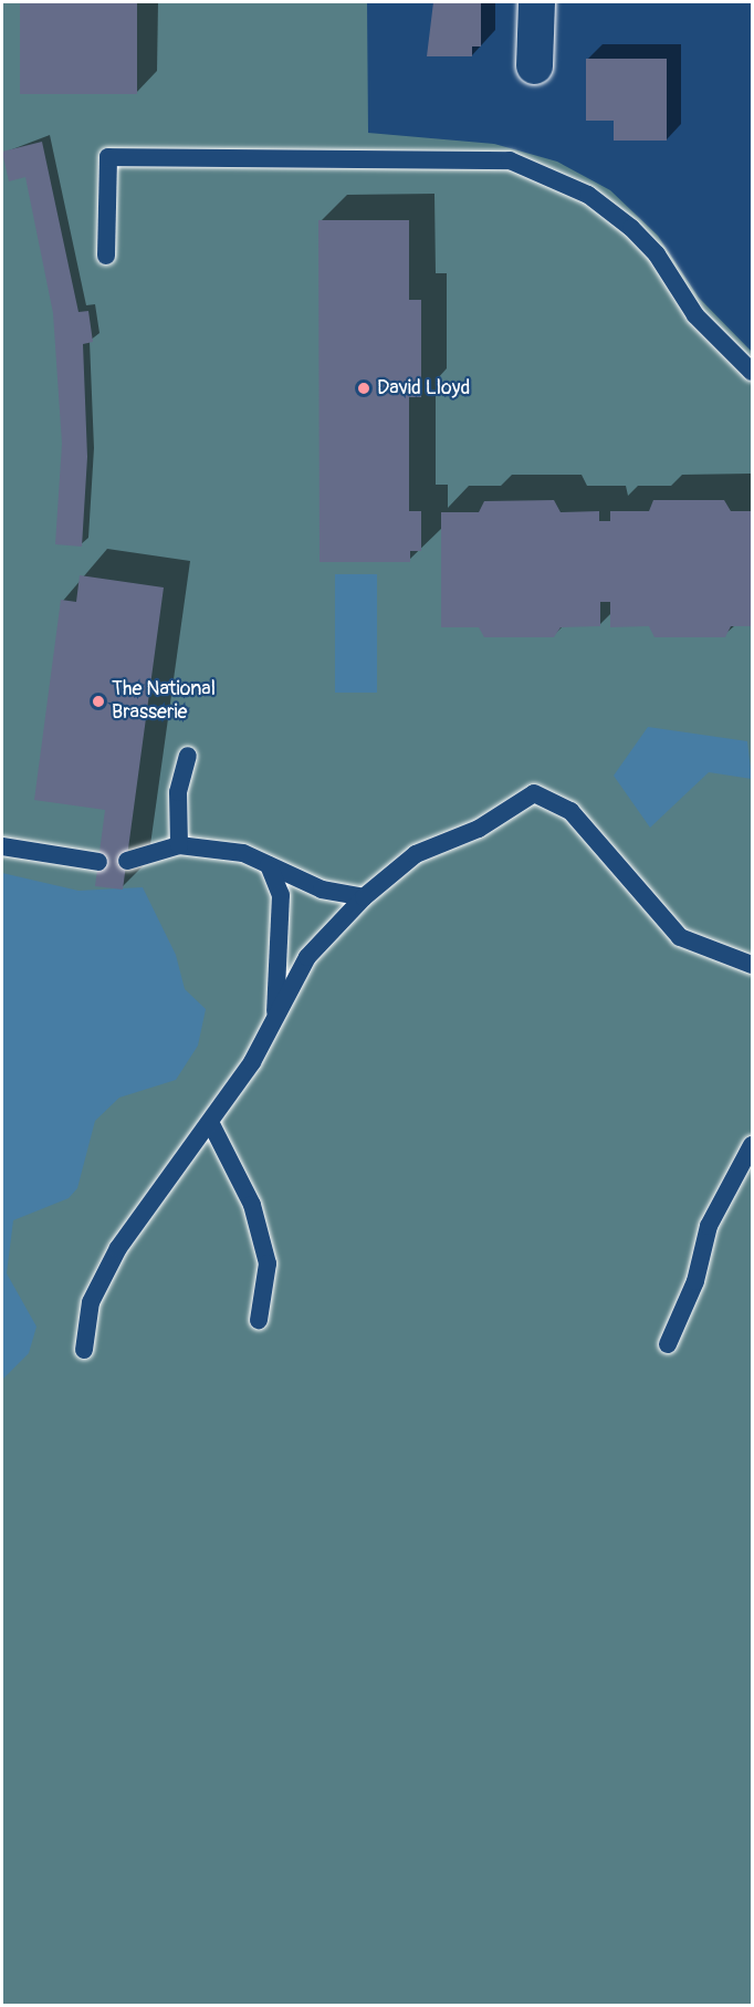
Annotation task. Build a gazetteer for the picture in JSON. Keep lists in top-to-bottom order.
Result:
{
  "places": ["David Lloyd", "The National Brasserie"]
}
